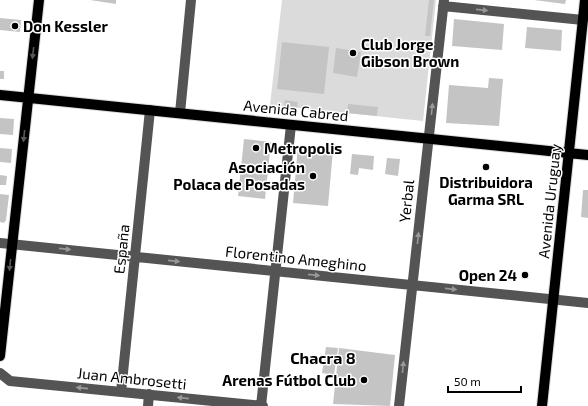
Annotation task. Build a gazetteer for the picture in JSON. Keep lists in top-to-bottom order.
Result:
{
  "streets": {
    "main road": ["Avenida Cabred", "Avenida Uruguay"],
    "street": [
      "Yerbal",
      "España",
      "Florentino Ameghino",
      "Juan Ambrosetti"
    ]
  },
  "crossings": [
    ["Avenida Cabred", "Yerbal"],
    ["Avenida Cabred", "Avenida Uruguay"],
    ["Avenida Cabred", "España"],
    ["Yerbal", "Florentino Ameghino"],
    ["Avenida Uruguay", "Florentino Ameghino"],
    ["España", "Florentino Ameghino"],
    ["España", "Juan Ambrosetti"]
  ],
  "one_way": ["Yerbal", "Florentino Ameghino", "Juan Ambrosetti"],
  "districts": ["Chacra 8"],
  "places": [
    "Don Kessler",
    "Club Jorge Gibson Brown",
    "Metropolis",
    "Distribuidora Garma SRL",
    "Asociación Polaca de Posadas",
    "Open 24",
    "Arenas Fútbol Club"
  ],
  "scale_bar": "50 m"
}
